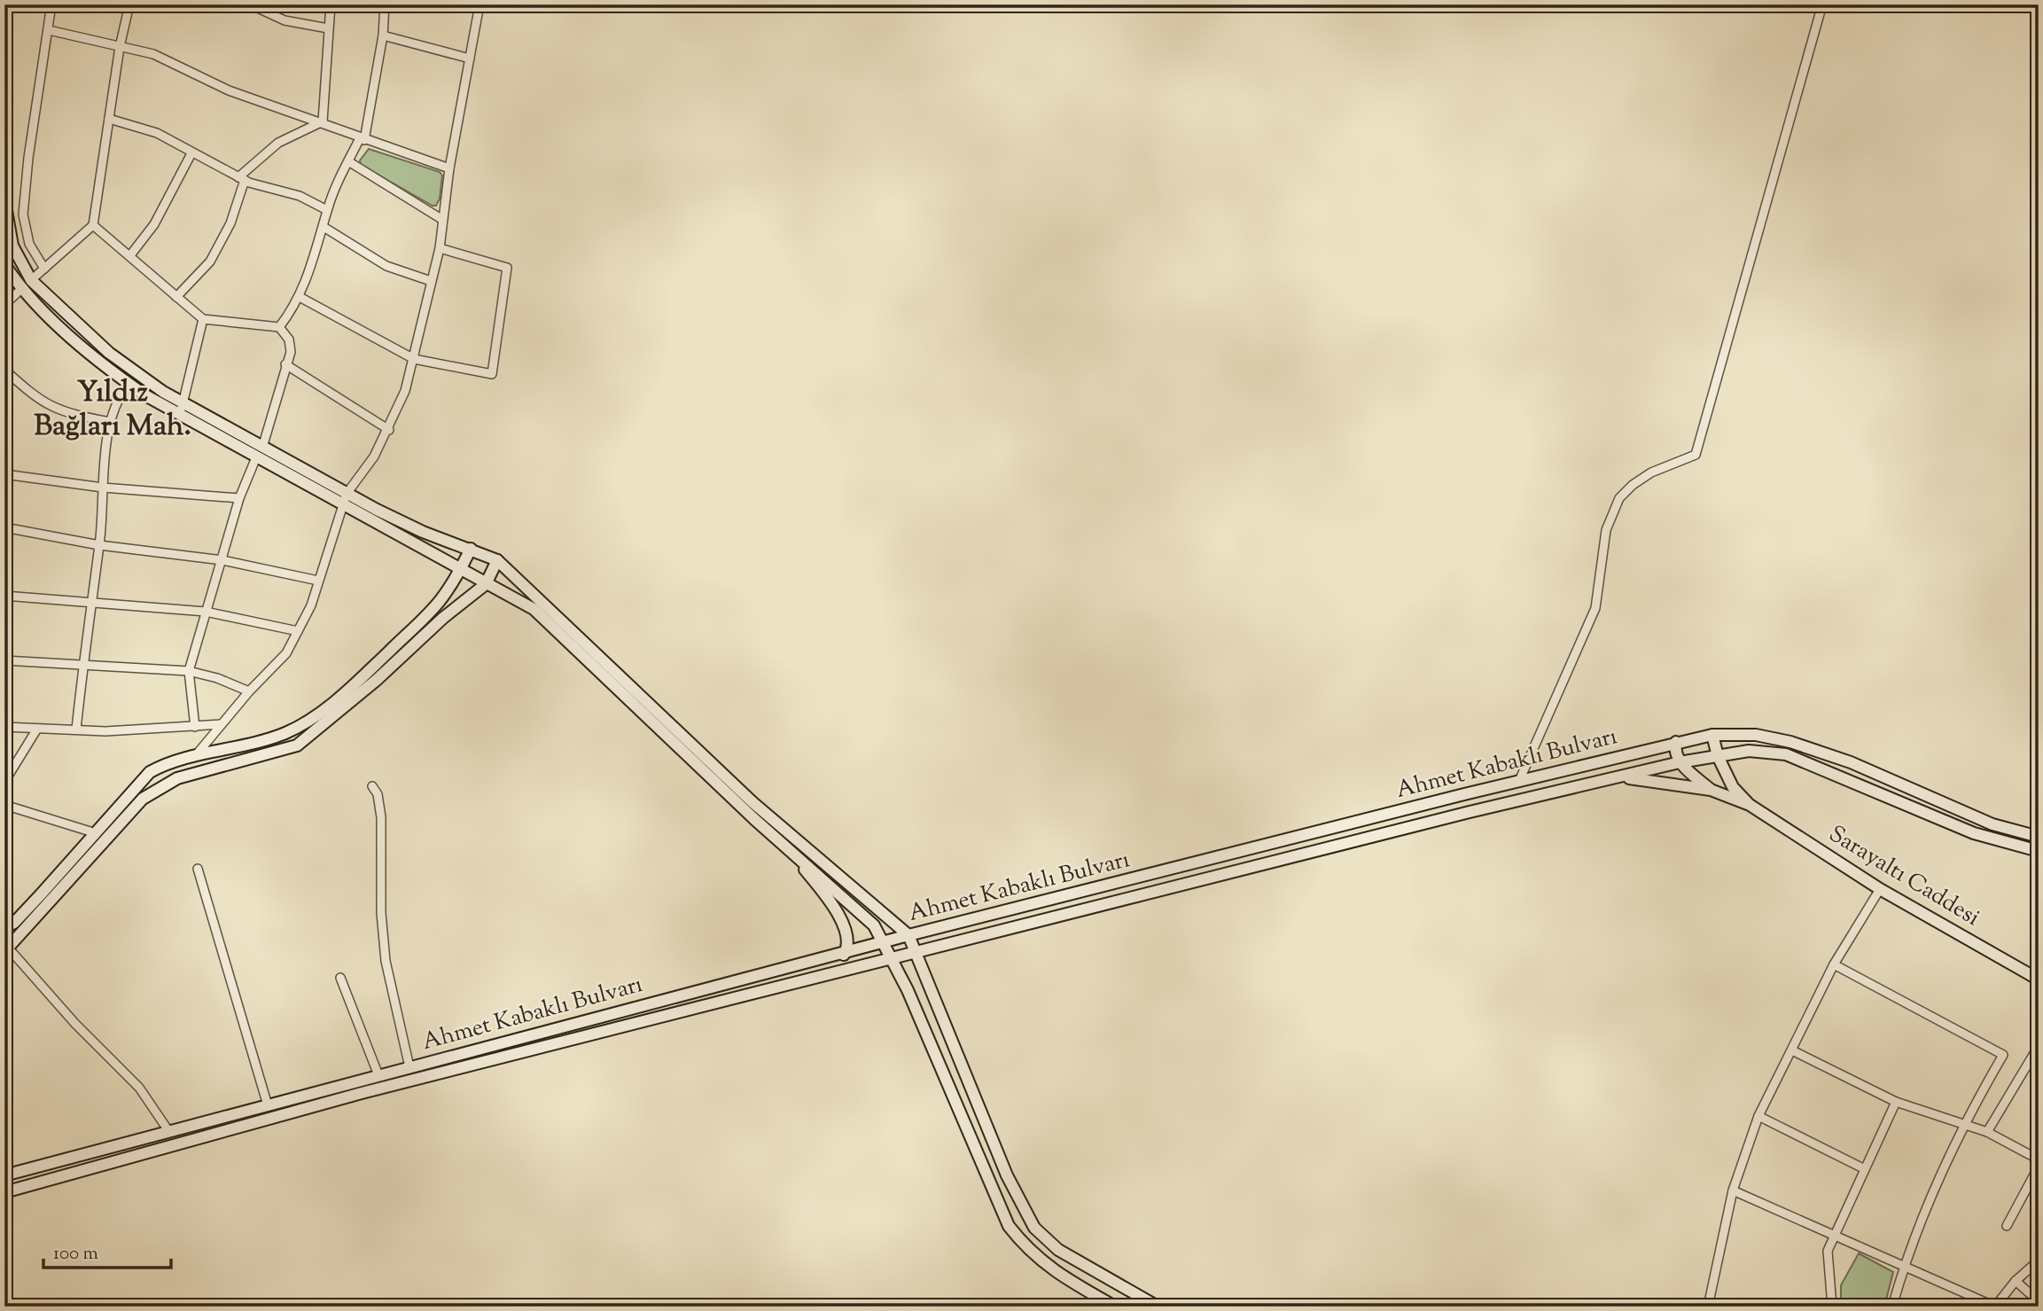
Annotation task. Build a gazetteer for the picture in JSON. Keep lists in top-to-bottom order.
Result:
{
  "streets": {
    "street": ["Ahmet Kabaklı Bulvarı", "Sarayaltı Caddesi"]
  },
  "districts": ["Yıldız Bağları Mah."],
  "scale_bar": "100 m"
}
